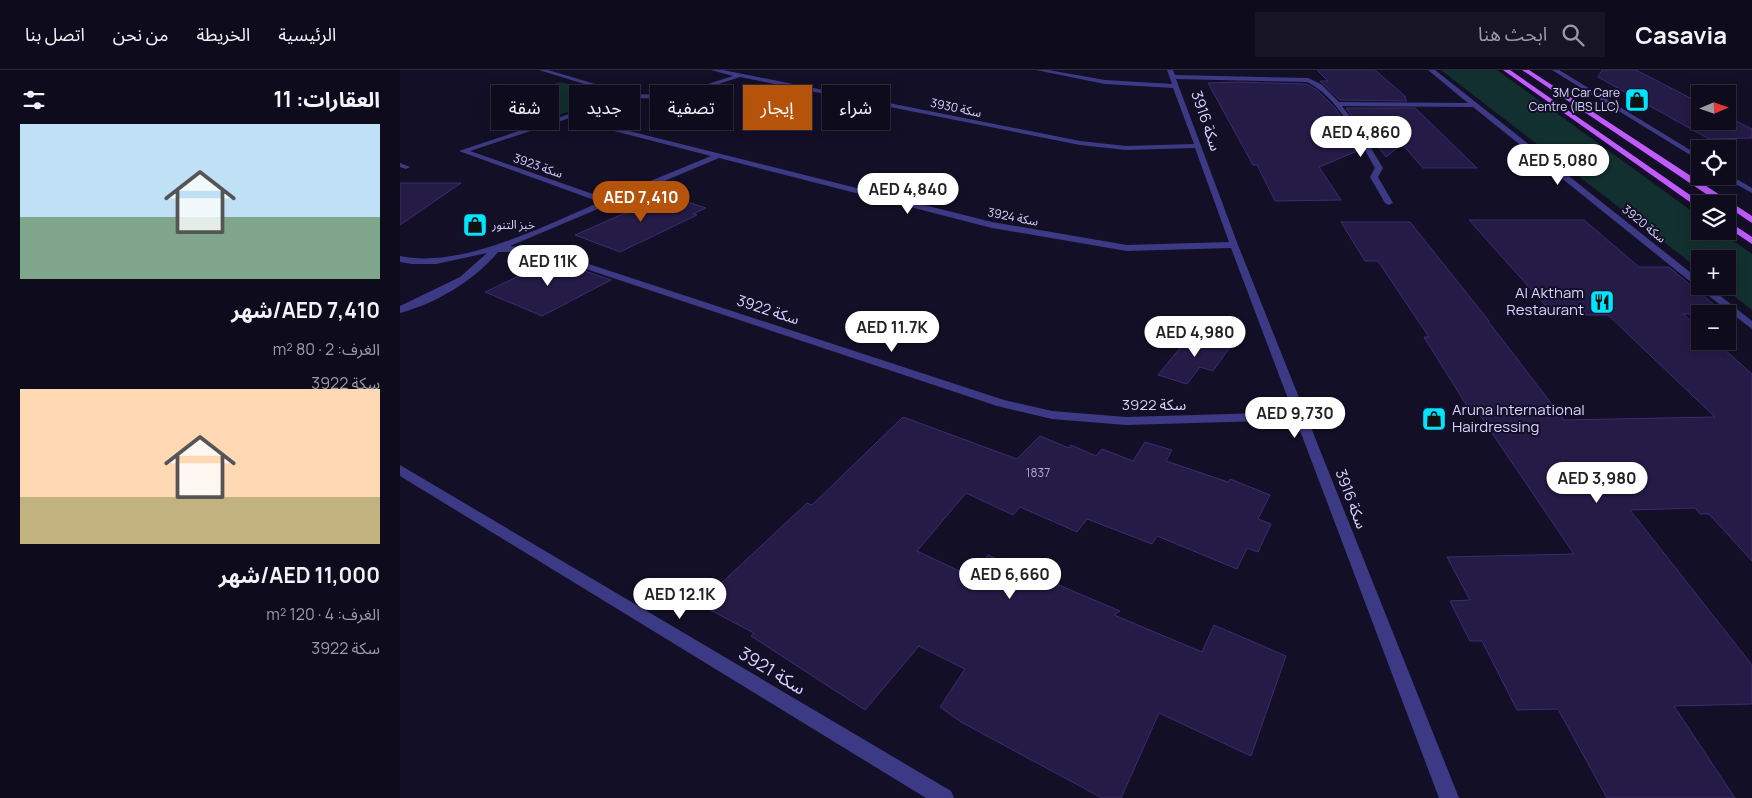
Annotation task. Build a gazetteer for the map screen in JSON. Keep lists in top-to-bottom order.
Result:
{
  "streets": {
    "street": [
      "سكة 3930",
      "سكة 3916",
      "سكة 3923",
      "سكة 3924",
      "سكة 3920",
      "سكة 3922",
      "سكة 3921"
    ]
  },
  "crossings": [
    ["سكة 3930", "سكة 3916"],
    ["سكة 3916", "سكة 3924"],
    ["سكة 3916", "سكة 3922"]
  ],
  "places": {
    "shop": ["3M Car Care Centre (IBS LLC)", "خبز التنور", "Aruna International Hairdressing"],
    "restaurant": ["Al Aktham Restaurant"]
  },
  "house_numbers": ["1837"],
  "north": "right",
  "page": {
    "header": "Casavia",
    "search": "ابحث هنا",
    "nav": [
      "الرئيسية",
      "الخريطة",
      "من نحن",
      "اتصل بنا"
    ],
    "heading": "العقارات: 11",
    "map_buttons": ["+", "−"],
    "chip": [
      "شراء",
      "إيجار",
      "تصفية",
      "جديد",
      "شقة"
    ],
    "price": [
      "AED 4,860",
      "AED 5,080",
      "AED 4,840",
      "AED 7,410",
      "AED 11K",
      "AED 11.7K",
      "AED 4,980",
      "AED 9,730",
      "AED 3,980",
      "AED 6,660",
      "AED 12.1K"
    ],
    "list": [
      {
        "name": "AED 7,410/شهر",
        "note": "الغرف: 2 · 80 m² · سكة 3922"
      },
      {
        "name": "AED 11,000/شهر",
        "note": "الغرف: 4 · 120 m² · سكة 3922"
      }
    ]
  }
}
